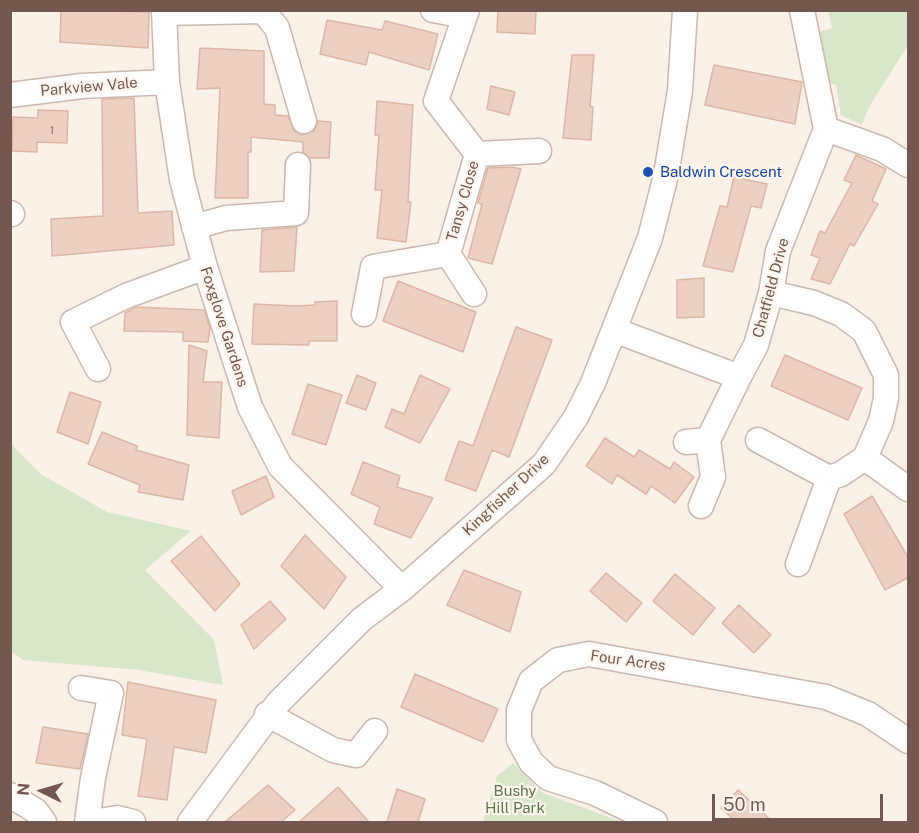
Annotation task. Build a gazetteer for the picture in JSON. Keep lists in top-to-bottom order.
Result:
{
  "streets": {
    "street": [
      "Parkview Vale",
      "Tansy Close",
      "Chatfield Drive",
      "Foxglove Gardens",
      "Kingfisher Drive",
      "Four Acres"
    ]
  },
  "crossings": [
    ["Parkview Vale", "Foxglove Gardens"],
    ["Foxglove Gardens", "Kingfisher Drive"]
  ],
  "parks": ["Bushy Hill Park"],
  "places": ["Baldwin Crescent"],
  "house_numbers": ["1"],
  "scale_bar": "50 m",
  "north": "left"
}
